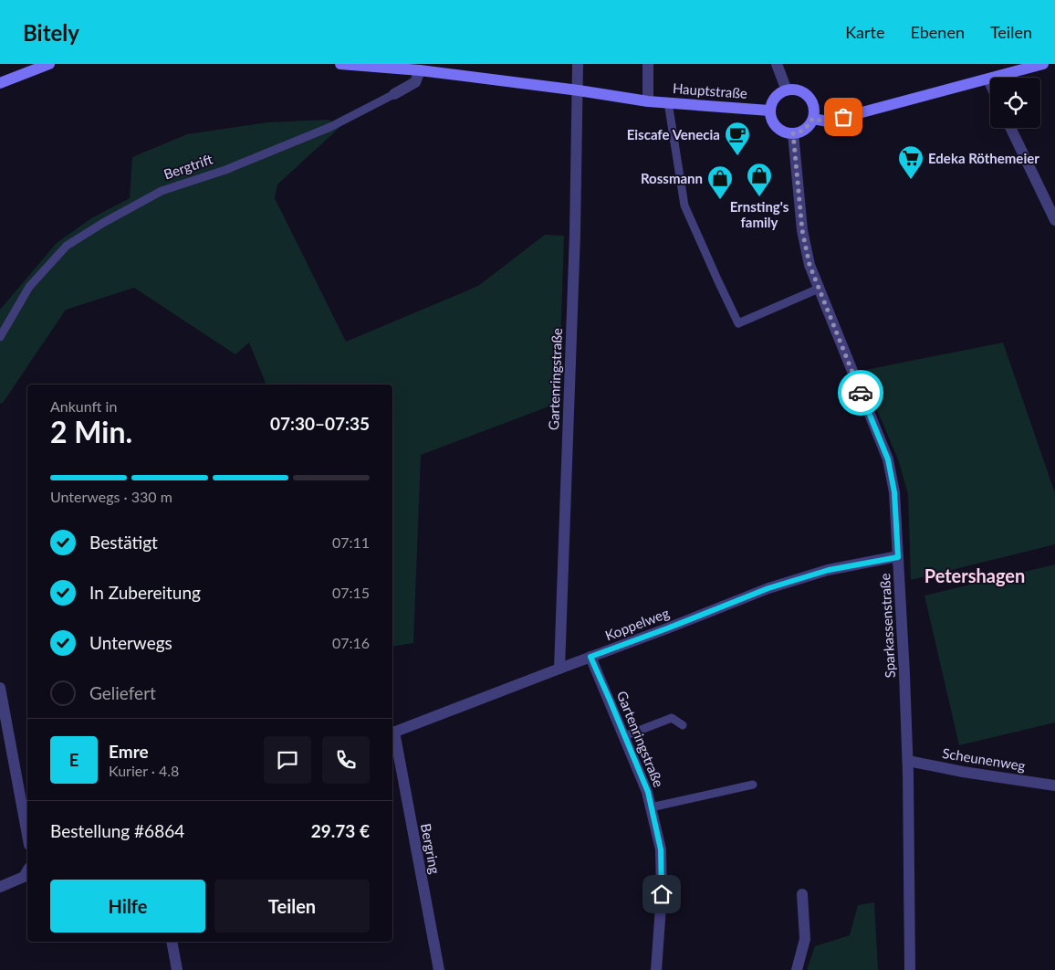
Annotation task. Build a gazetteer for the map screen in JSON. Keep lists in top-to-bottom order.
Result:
{
  "streets": {
    "street": [
      "Hauptstraße",
      "Bergtrift",
      "Gartenringstraße",
      "Koppelweg",
      "Sparkassenstraße",
      "Scheunenweg",
      "Bergring"
    ]
  },
  "crossings": [
    ["Hauptstraße", "Bergtrift"],
    ["Hauptstraße", "Gartenringstraße"],
    ["Hauptstraße", "Sparkassenstraße"],
    ["Gartenringstraße", "Koppelweg"],
    ["Koppelweg", "Sparkassenstraße"],
    ["Koppelweg", "Bergring"],
    ["Sparkassenstraße", "Scheunenweg"]
  ],
  "districts": ["Petershagen"],
  "places": {
    "cafe": ["Eiscafe Venecia"],
    "supermarket": ["Edeka Röthemeier"],
    "shop": ["Ernsting's family", "Rossmann"]
  },
  "page": {
    "header": "Bitely",
    "nav": ["Karte", "Ebenen", "Teilen"],
    "heading": ["2 Min.", "Ankunft in", "07:30–07:35"],
    "panel": [
      "Emre",
      "Kurier · 4.8",
      "Bestellung #6864",
      "29.73 €"
    ],
    "bar": "Unterwegs · 330 m",
    "list": [
      ["Bestätigt", "07:11"],
      ["In Zubereitung", "07:15"],
      ["Unterwegs", "07:16"],
      "Geliefert"
    ],
    "round": "E",
    "buttons": ["Hilfe", "Teilen"]
  }
}
